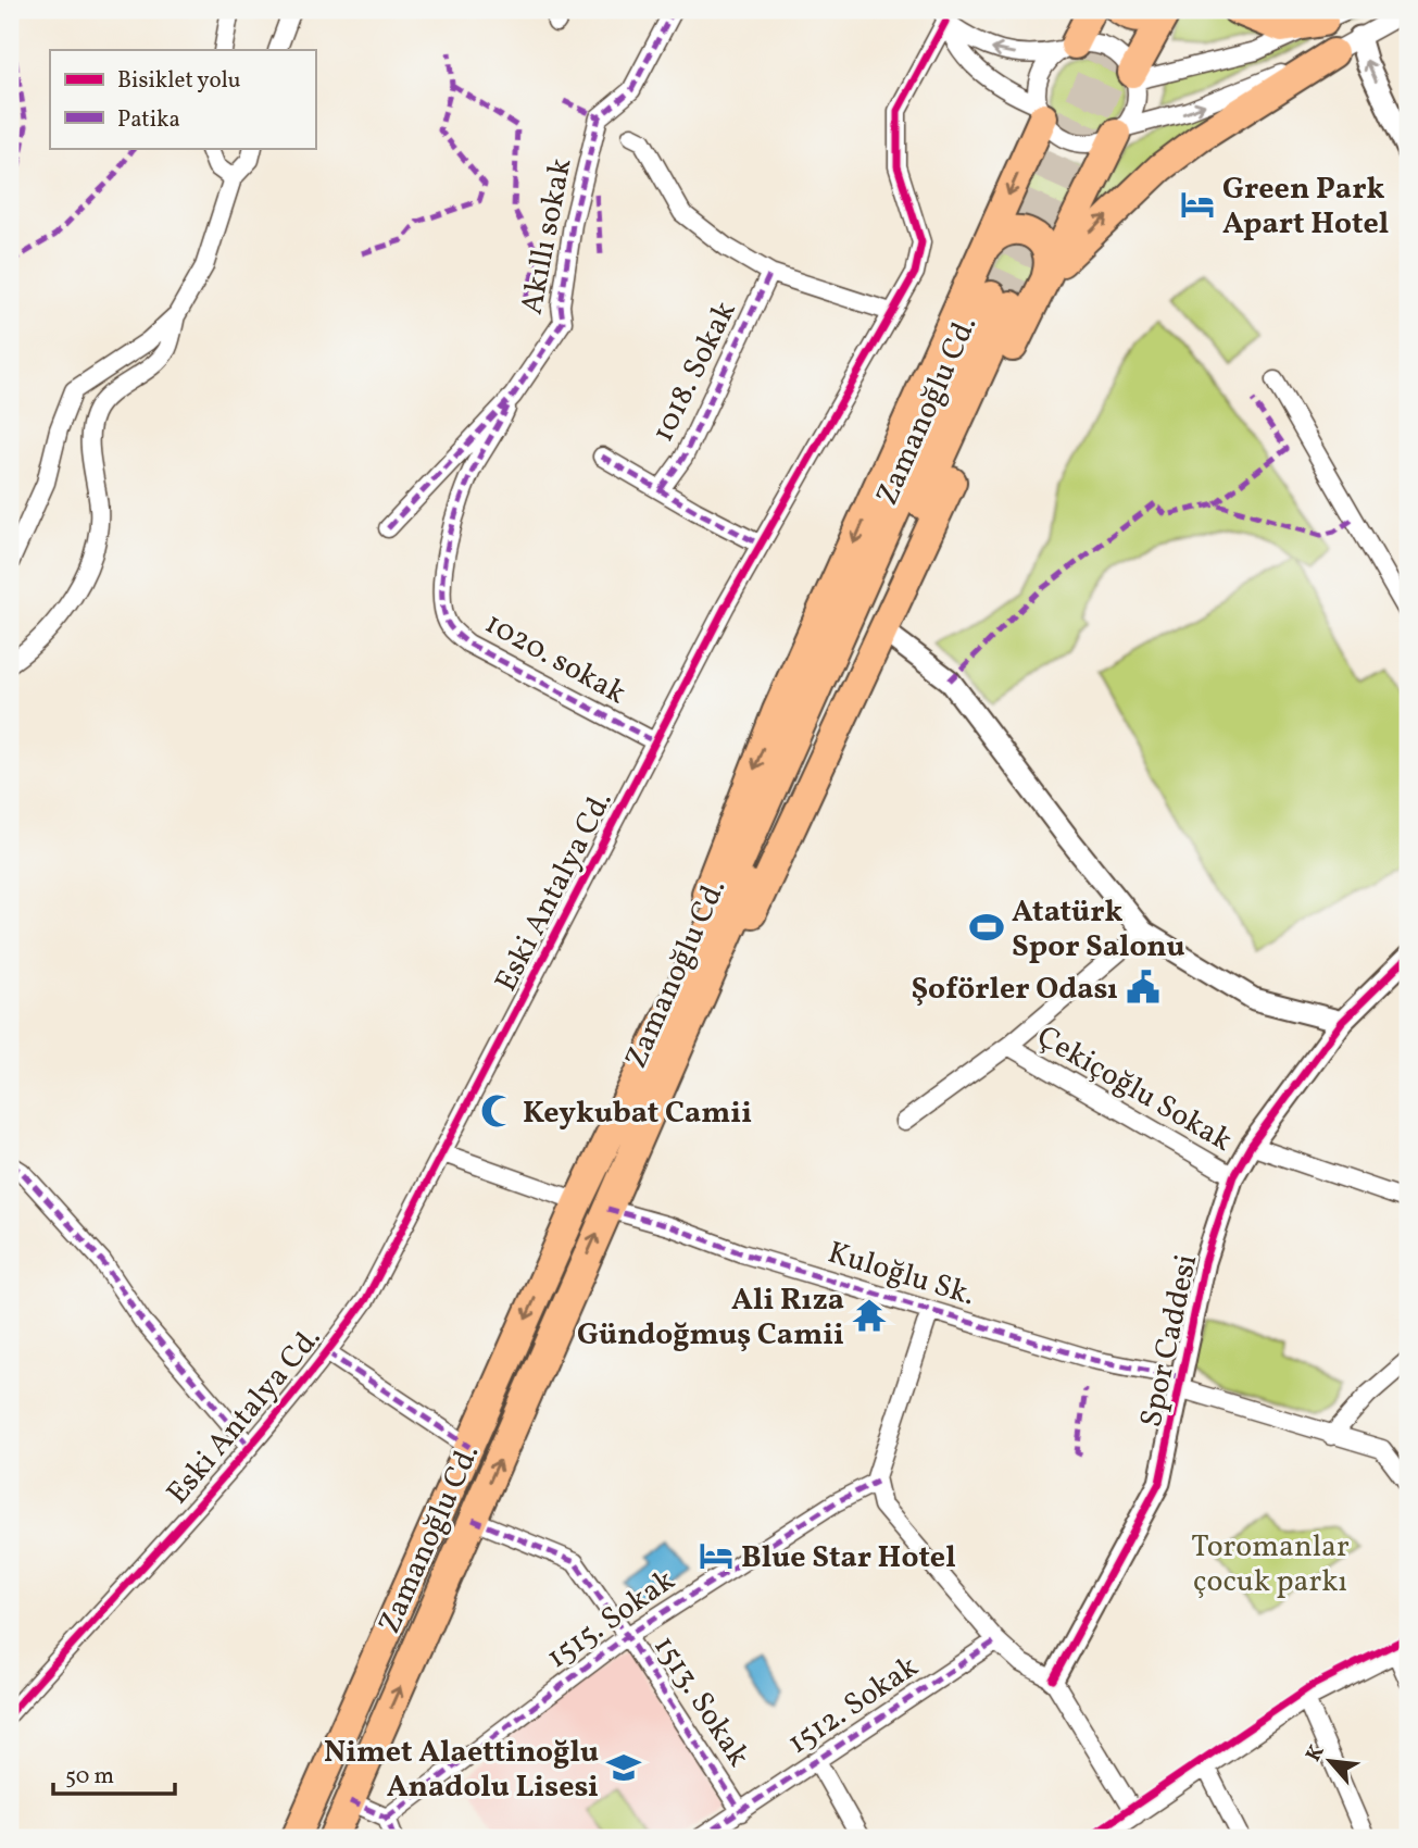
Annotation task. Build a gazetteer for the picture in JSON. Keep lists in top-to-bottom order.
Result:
{
  "streets": {
    "highway": ["Zamanoğlu Cd."],
    "street": [
      "Akıllı sokak",
      "1018. Sokak",
      "1020. sokak",
      "Eski Antalya Cd.",
      "Çekiçoğlu Sokak",
      "Kuloğlu Sk.",
      "Spor Caddesi",
      "1515. Sokak",
      "1513. Sokak",
      "1512. Sokak"
    ]
  },
  "crossings": [
    ["Akıllı sokak", "1020. sokak"],
    ["Zamanoğlu Cd.", "Kuloğlu Sk."],
    ["Zamanoğlu Cd.", "1513. Sokak"],
    ["1020. sokak", "Eski Antalya Cd."],
    ["Çekiçoğlu Sokak", "Spor Caddesi"],
    ["Kuloğlu Sk.", "Spor Caddesi"],
    ["1515. Sokak", "1513. Sokak"],
    ["1513. Sokak", "1512. Sokak"]
  ],
  "parks": ["Toromanlar çocuk parkı"],
  "places": {
    "hotel": ["Green Park Apart Hotel", "Blue Star Hotel"],
    "sports": ["Atatürk Spor Salonu"],
    "public building": ["Şoförler Odası"],
    "mosque": ["Keykubat Camii"],
    "temple": ["Ali Rıza Gündoğmuş Camii"],
    "school or university": ["Nimet Alaettinoğlu Anadolu Lisesi"]
  },
  "legend": ["Bisiklet yolu", "Patika"],
  "scale_bar": "50 m",
  "north": "top left"
}
